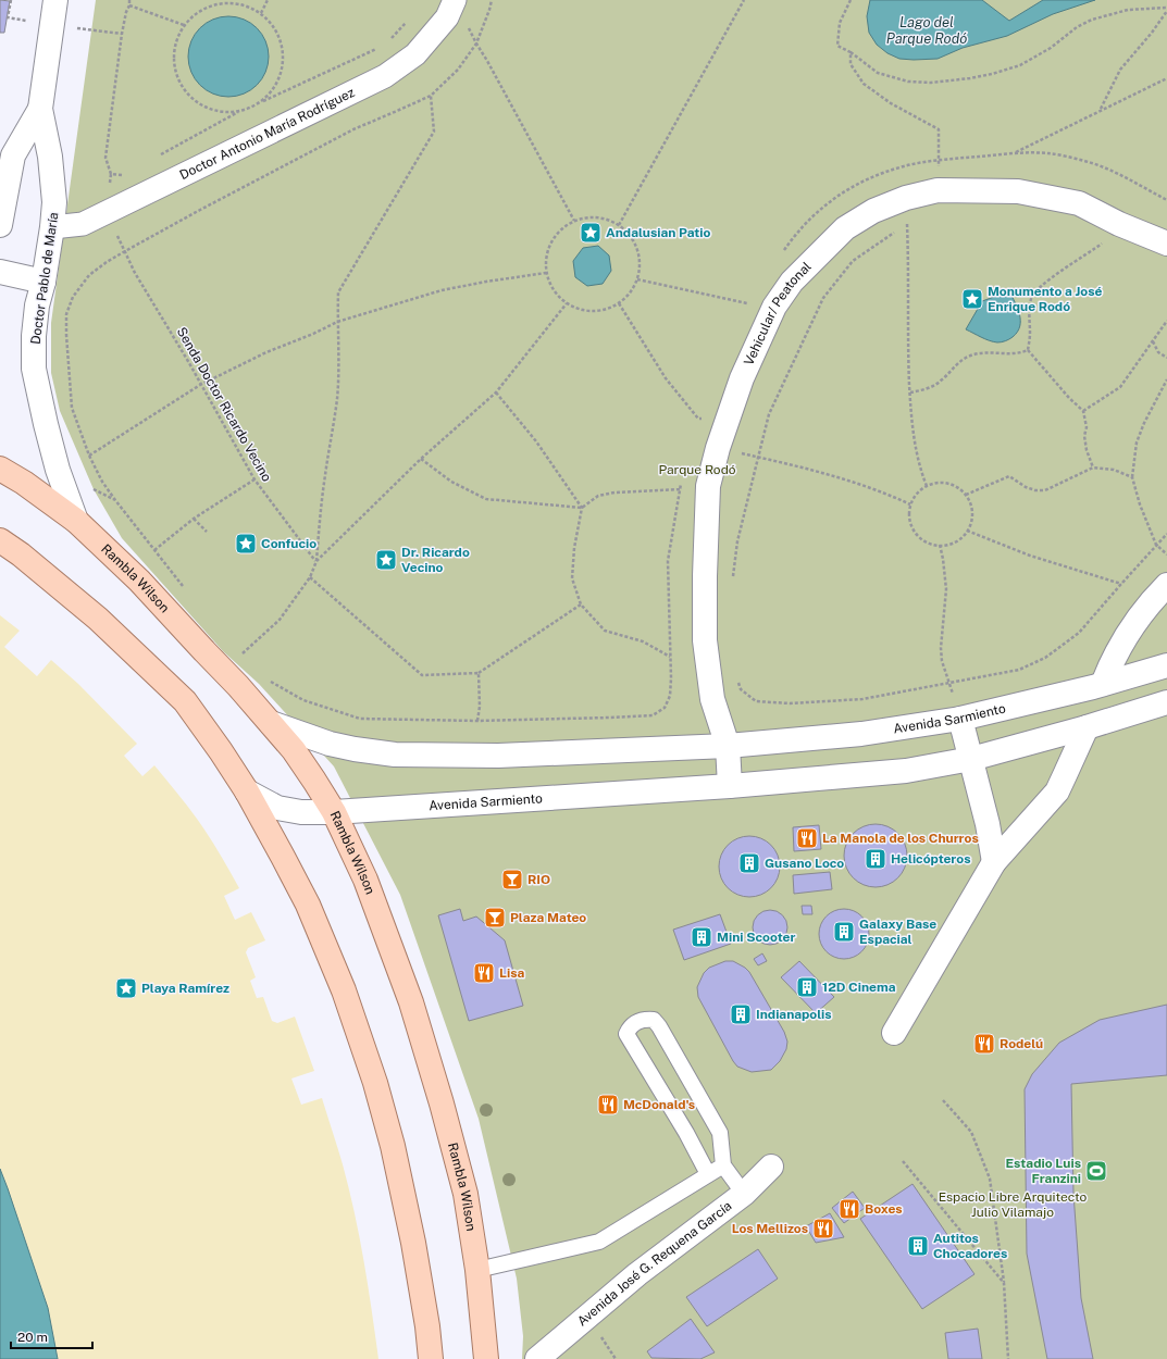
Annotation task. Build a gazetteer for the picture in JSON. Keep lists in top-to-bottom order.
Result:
{
  "streets": {
    "main road": ["Rambla Wilson"],
    "street": [
      "Doctor Antonio María Rodríguez",
      "Doctor Pablo de María",
      "Vehicular/ Peatonal",
      "Avenida Sarmiento",
      "Avenida José G. Requena García"
    ],
    "path": ["Senda Doctor Ricardo Vecino"]
  },
  "crossings": [
    ["Doctor Antonio María Rodríguez", "Doctor Pablo de María"],
    ["Doctor Pablo de María", "Rambla Wilson"],
    ["Vehicular/ Peatonal", "Avenida Sarmiento"],
    ["Rambla Wilson", "Avenida Sarmiento"]
  ],
  "water": ["Lago del Parque Rodó"],
  "parks": ["Parque Rodó", "Espacio Libre Arquitecto Julio Vilamajo"],
  "places": {
    "place": [
      "Andalusian Patio",
      "Monumento a José Enrique Rodó",
      "Confucio",
      "Dr. Ricardo Vecino",
      "Playa Ramírez"
    ],
    "restaurant": [
      "La Manola de los Churros",
      "Lisa",
      "Rodelú",
      "McDonald's",
      "Boxes",
      "Los Mellizos"
    ],
    "building": [
      "Helicópteros",
      "Gusano Loco",
      "Galaxy Base Espacial",
      "Mini Scooter",
      "12D Cinema",
      "Indianapolis",
      "Autitos Chocadores"
    ],
    "bar": ["RIO", "Plaza Mateo"],
    "sports": ["Estadio Luis Franzini"]
  },
  "scale_bar": "20 m"
}
